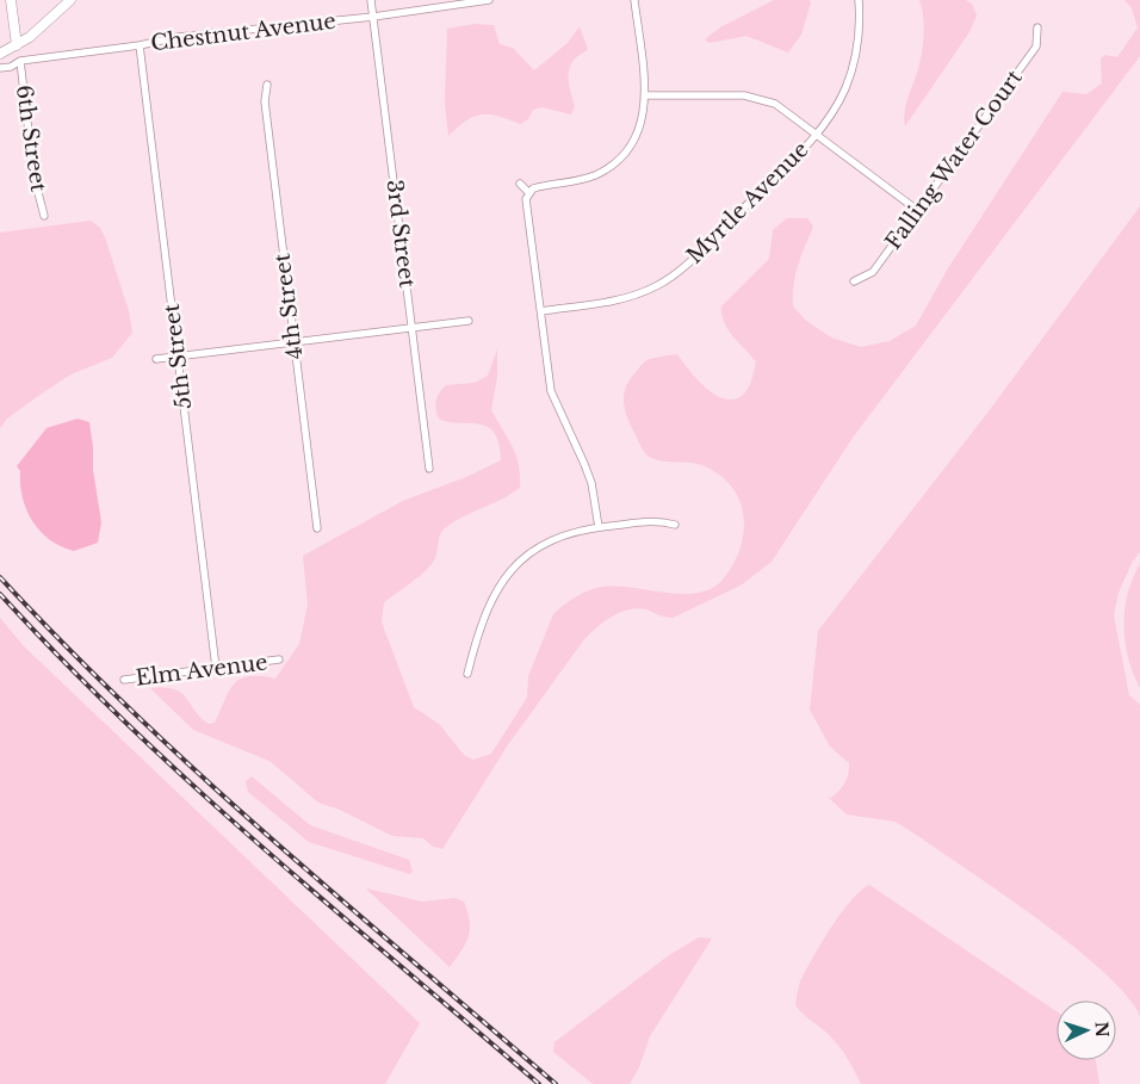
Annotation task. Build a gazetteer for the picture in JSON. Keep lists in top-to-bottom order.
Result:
{
  "streets": {
    "street": [
      "Chestnut Avenue",
      "6th Street",
      "Falling Water Court",
      "Myrtle Avenue",
      "3rd Street",
      "4th Street",
      "5th Street",
      "Elm Avenue"
    ]
  },
  "crossings": [
    ["Chestnut Avenue", "6th Street"],
    ["Chestnut Avenue", "3rd Street"],
    ["Chestnut Avenue", "5th Street"],
    ["5th Street", "Elm Avenue"]
  ],
  "north": "right"
}
